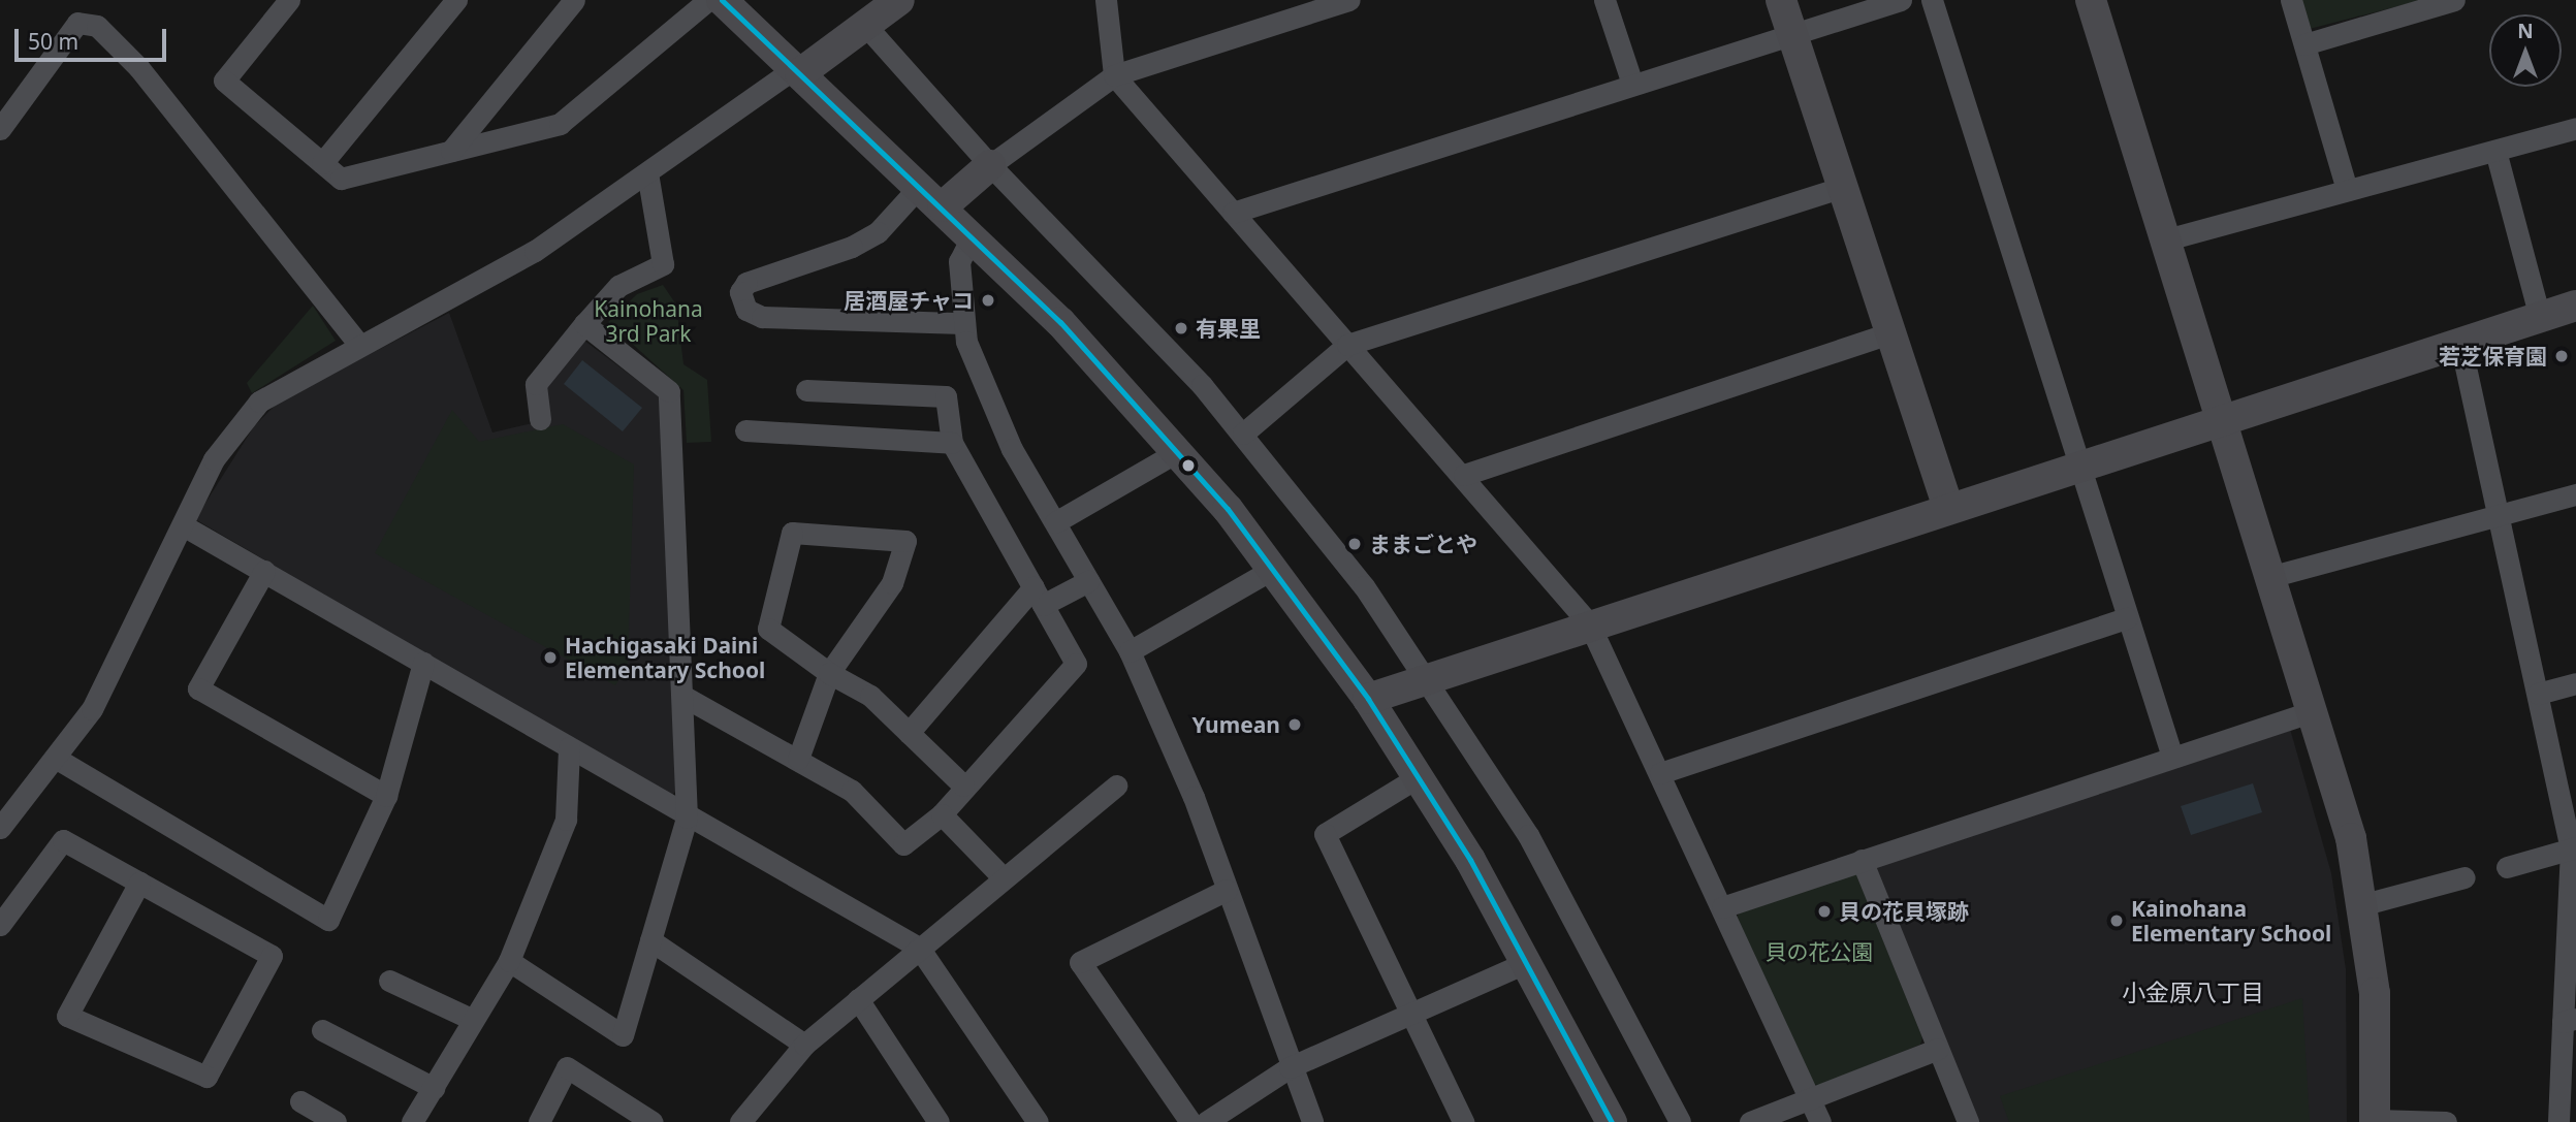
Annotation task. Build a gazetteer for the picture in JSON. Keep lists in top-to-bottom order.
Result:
{
  "districts": ["小金原八丁目"],
  "parks": ["Kainohana 3rd Park", "貝の花公園"],
  "places": [
    "居酒屋チャコ",
    "有果里",
    "若芝保育園",
    "ままごとや",
    "Hachigasaki Daini Elementary School",
    "Yumean",
    "貝の花貝塚跡",
    "Kainohana Elementary School"
  ],
  "scale_bar": "50 m",
  "north": "top"
}
